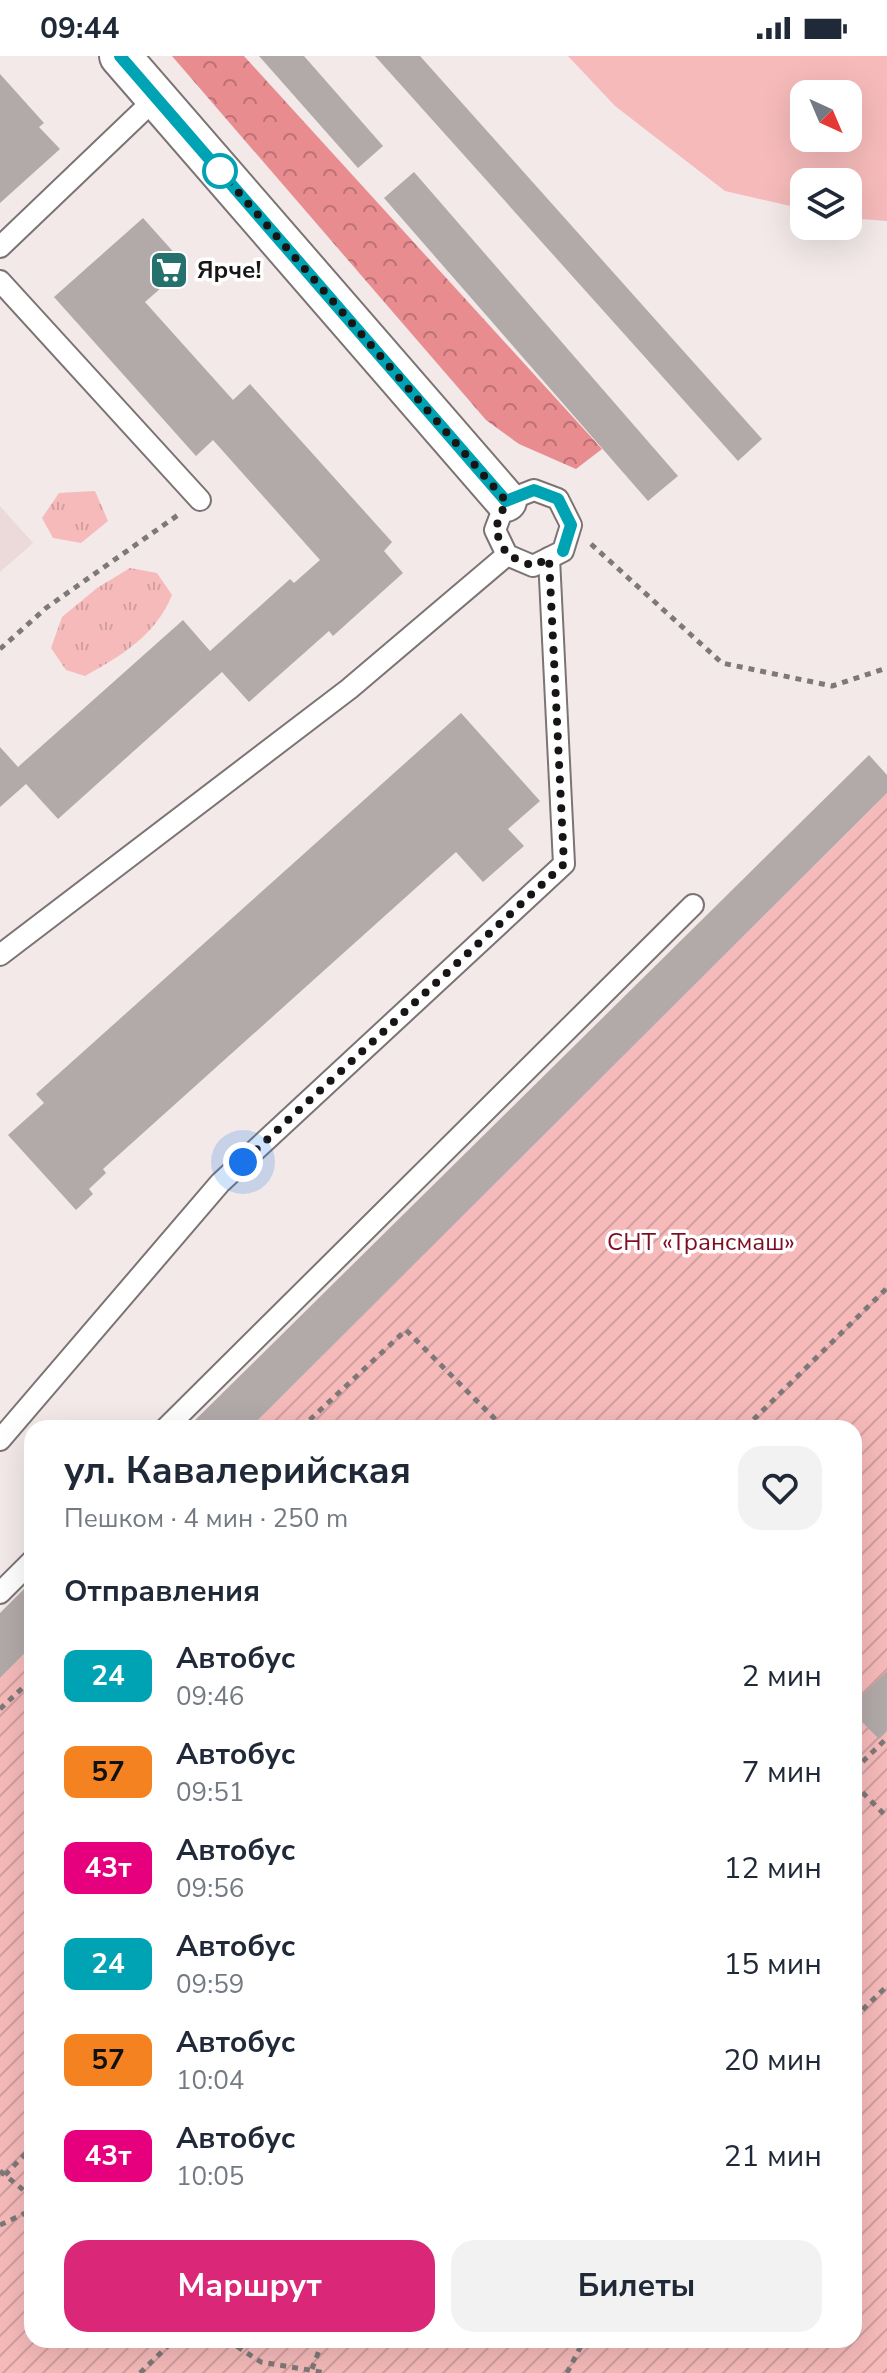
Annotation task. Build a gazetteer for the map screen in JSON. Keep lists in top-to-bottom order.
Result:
{
  "parks": ["СНТ «Трансмаш»"],
  "places": {
    "supermarket": ["Ярче!"]
  },
  "lines": ["bus line 24"],
  "north": "bottom right",
  "page": {
    "status": "09:44",
    "heading": [
      ["ул. Кавалерийская", "Пешком · 4 мин · 250 m"],
      "Отправления"
    ],
    "list": [
      {
        "mark": "24",
        "name": "Автобус",
        "note": "09:46",
        "value": "2 мин"
      },
      {
        "mark": "57",
        "name": "Автобус",
        "note": "09:51",
        "value": "7 мин"
      },
      {
        "mark": "43т",
        "name": "Автобус",
        "note": "09:56",
        "value": "12 мин"
      },
      {
        "mark": "24",
        "name": "Автобус",
        "note": "09:59",
        "value": "15 мин"
      },
      {
        "mark": "57",
        "name": "Автобус",
        "note": "10:04",
        "value": "20 мин"
      },
      {
        "mark": "43т",
        "name": "Автобус",
        "note": "10:05",
        "value": "21 мин"
      }
    ],
    "buttons": ["Маршрут", "Билеты"]
  }
}
